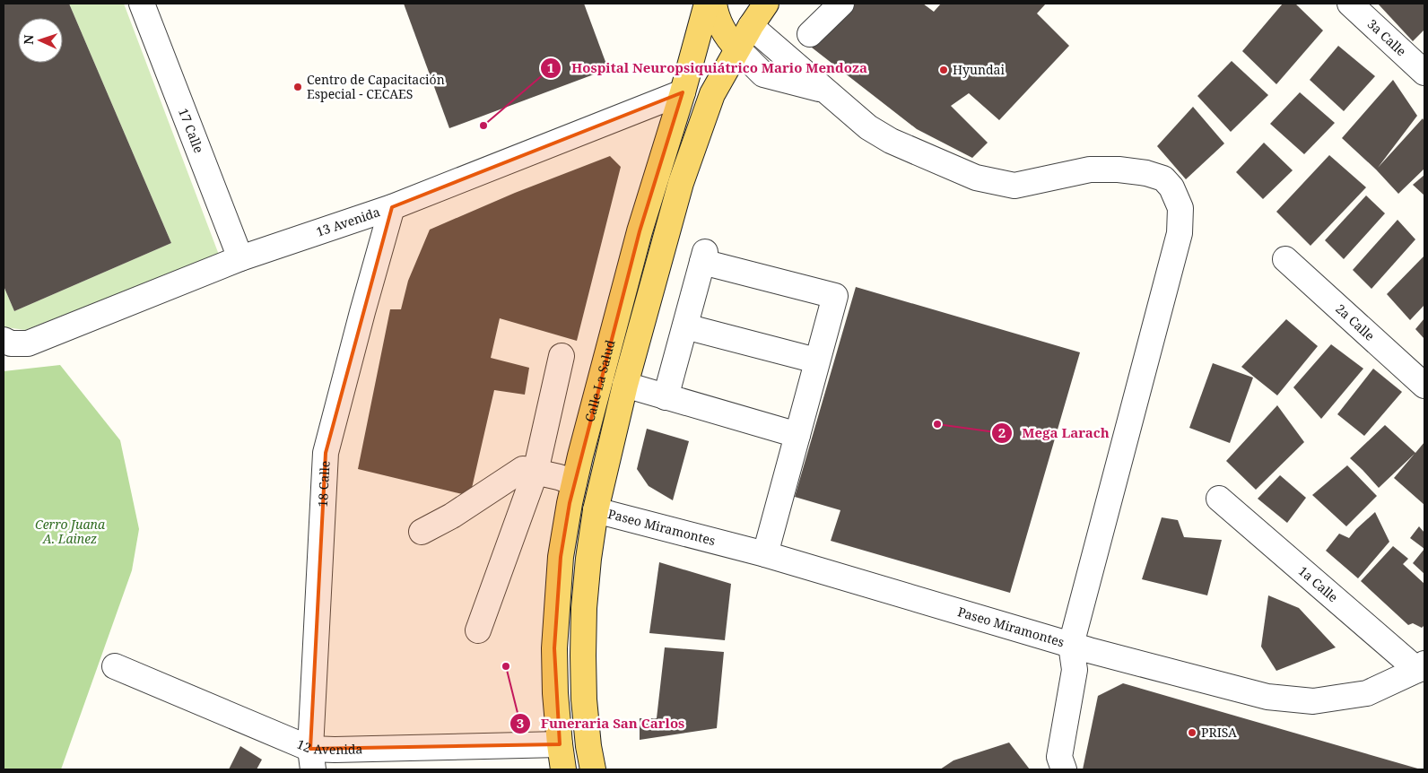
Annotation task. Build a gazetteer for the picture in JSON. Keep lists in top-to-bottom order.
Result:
{
  "streets": {
    "main road": ["Calle La Salud"],
    "street": [
      "3a Calle",
      "17 Calle",
      "13 Avenida",
      "2a Calle",
      "18 Calle",
      "Paseo Miramontes",
      "1a Calle",
      "12 Avenida"
    ]
  },
  "crossings": [
    ["17 Calle", "13 Avenida"],
    ["13 Avenida", "Calle La Salud"],
    ["13 Avenida", "18 Calle"],
    ["Calle La Salud", "Paseo Miramontes"],
    ["Calle La Salud", "12 Avenida"],
    ["18 Calle", "12 Avenida"],
    ["Paseo Miramontes", "1a Calle"]
  ],
  "parks": ["Cerro Juana A. Lainez"],
  "places": [
    "Hyundai",
    "Centro de Capacitación Especial - CECAES",
    "Hospital Neuropsiquiátrico Mario Mendoza",
    "Mega Larach",
    "Funeraria San Carlos",
    "PRISA"
  ],
  "north": "left"
}
